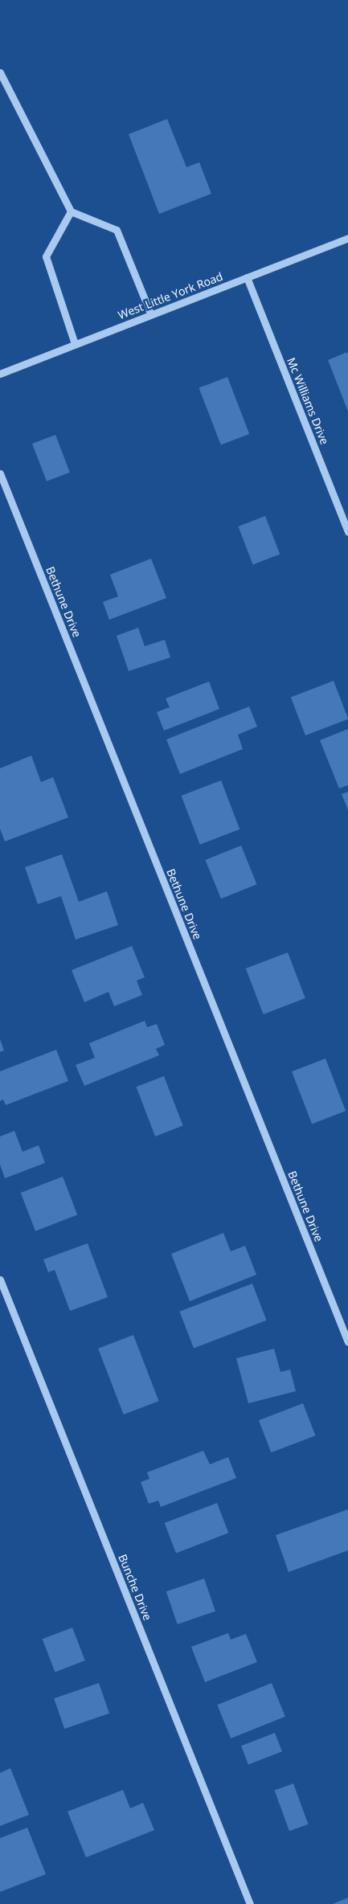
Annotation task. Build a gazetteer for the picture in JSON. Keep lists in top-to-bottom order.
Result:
{
  "streets": {
    "street": [
      "West Little York Road",
      "Mc Williams Drive",
      "Bethune Drive",
      "Bunche Drive"
    ]
  },
  "crossings": [
    ["West Little York Road", "Mc Williams Drive"]
  ]
}
